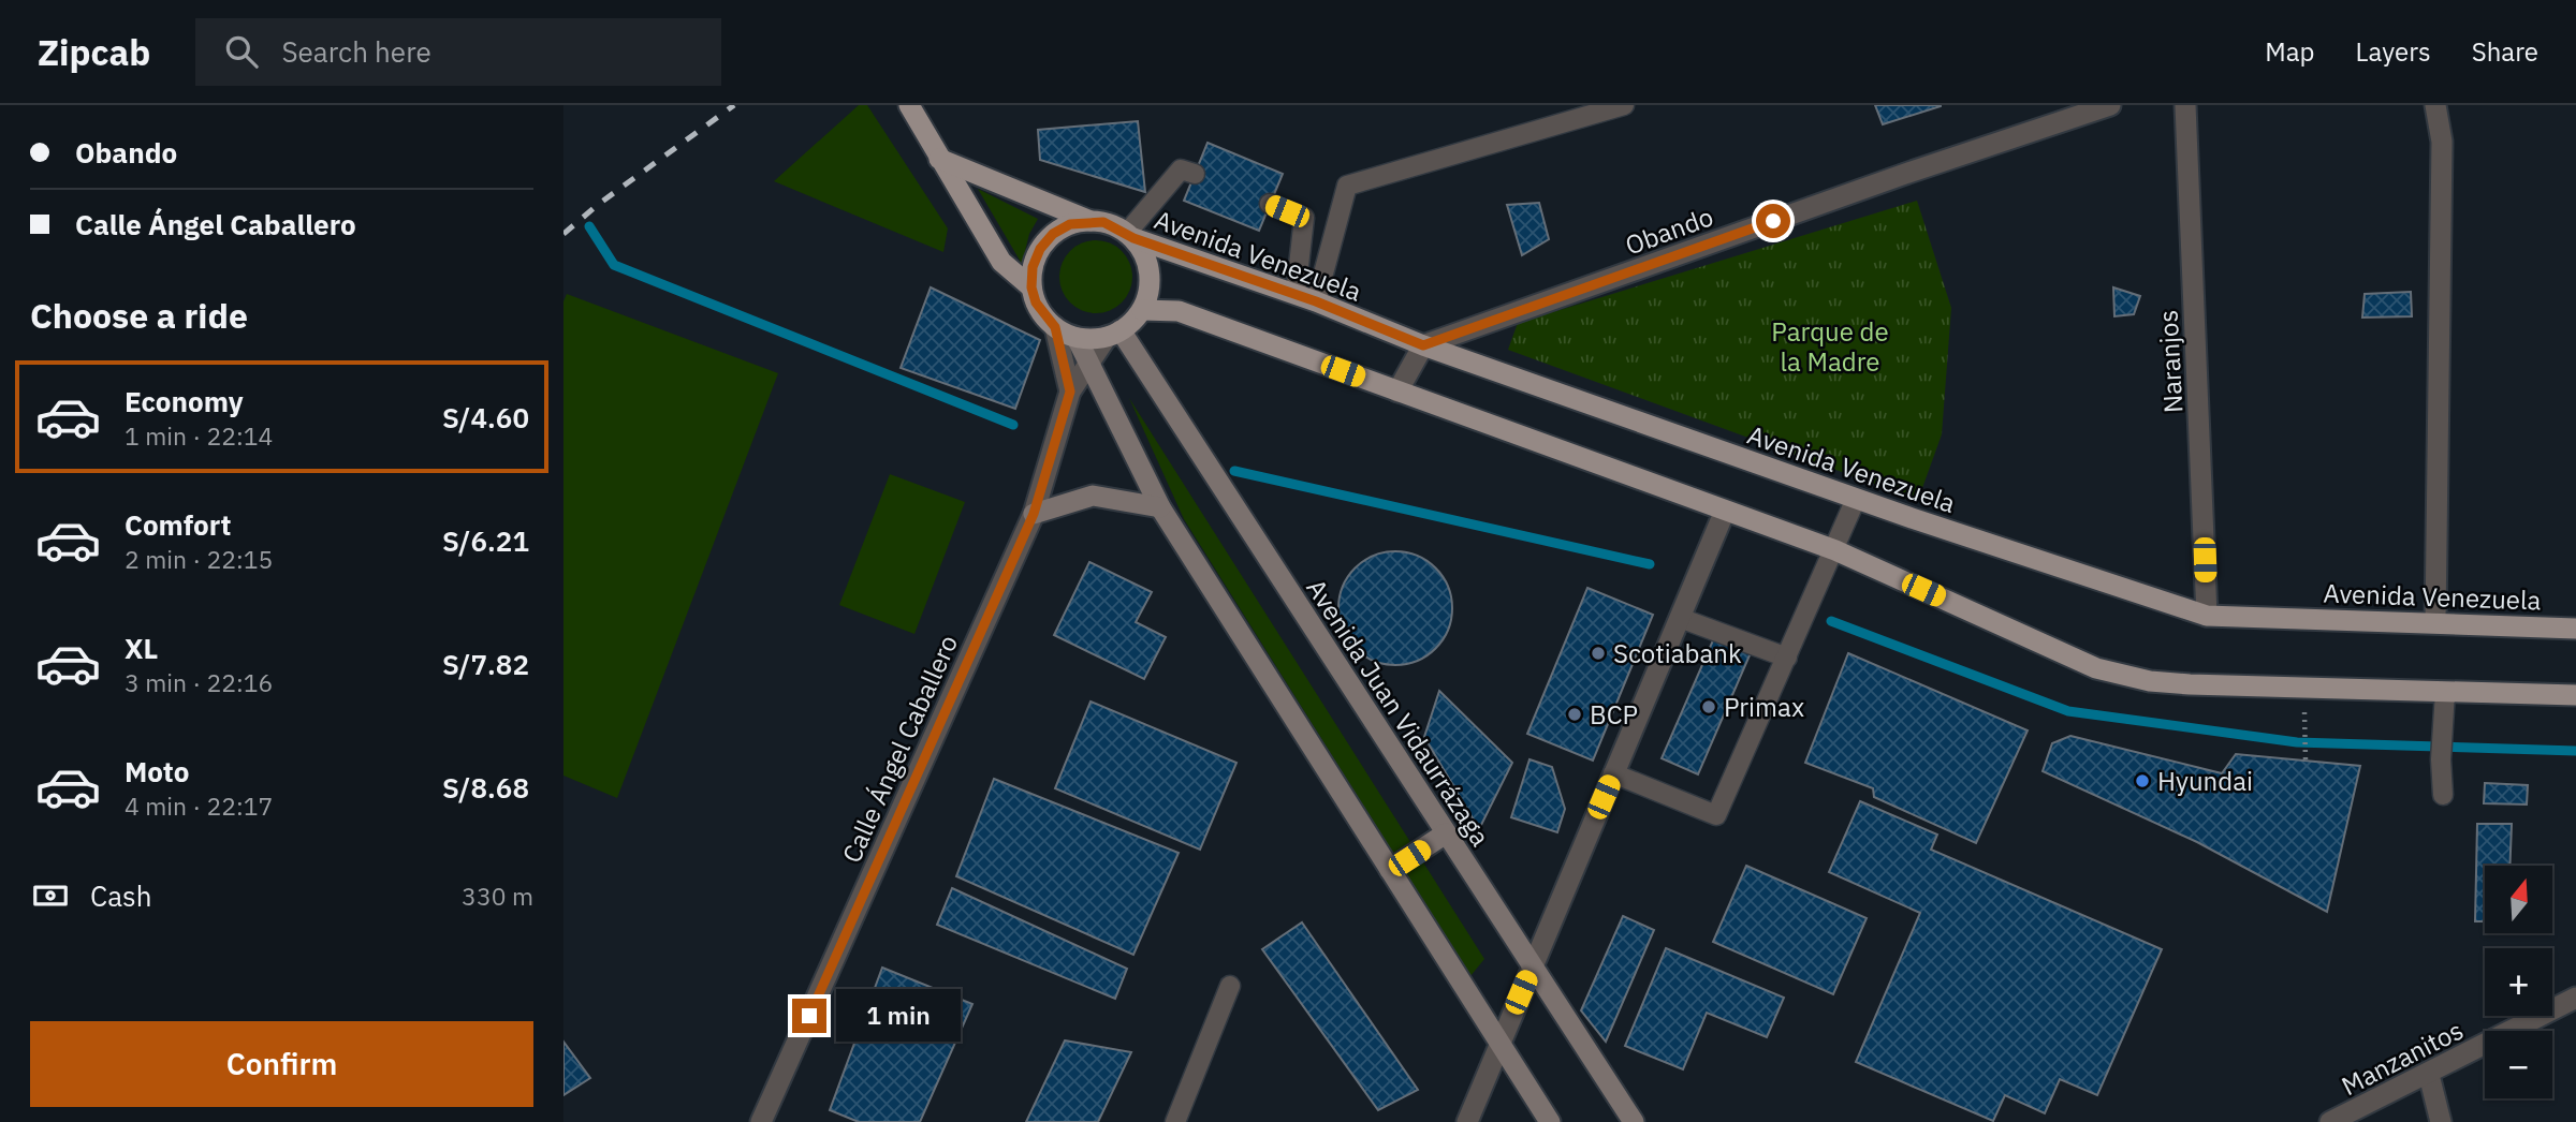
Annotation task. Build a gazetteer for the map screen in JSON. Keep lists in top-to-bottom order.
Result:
{
  "streets": {
    "main road": ["Avenida Venezuela", "Avenida Juan Vidaurrázaga"],
    "street": [
      "Obando",
      "Naranjos",
      "Calle Ángel Caballero",
      "Manzanitos"
    ]
  },
  "crossings": [
    ["Obando", "Avenida Venezuela"],
    ["Avenida Venezuela", "Naranjos"],
    ["Avenida Venezuela", "Avenida Juan Vidaurrázaga"],
    ["Avenida Venezuela", "Calle Ángel Caballero"],
    ["Avenida Juan Vidaurrázaga", "Calle Ángel Caballero"]
  ],
  "parks": ["Parque de la Madre"],
  "places": [
    "Scotiabank",
    "Primax",
    "BCP",
    "Hyundai"
  ],
  "north": "top",
  "page": {
    "header": "Zipcab",
    "search": "Search here",
    "nav": ["Map", "Layers", "Share"],
    "banner": ["Obando", "Calle Ángel Caballero"],
    "heading": "Choose a ride",
    "list": [
      {
        "name": "Economy",
        "note": "1 min · 22:14",
        "value": "S/4.60"
      },
      {
        "name": "Comfort",
        "note": "2 min · 22:15",
        "value": "S/6.21"
      },
      {
        "name": "XL",
        "note": "3 min · 22:16",
        "value": "S/7.82"
      },
      {
        "name": "Moto",
        "note": "4 min · 22:17",
        "value": "S/8.68"
      }
    ],
    "pay": ["Cash", "330 m"],
    "map_buttons": ["+", "−"],
    "bubble": "1 min",
    "buttons": "Confirm"
  }
}
